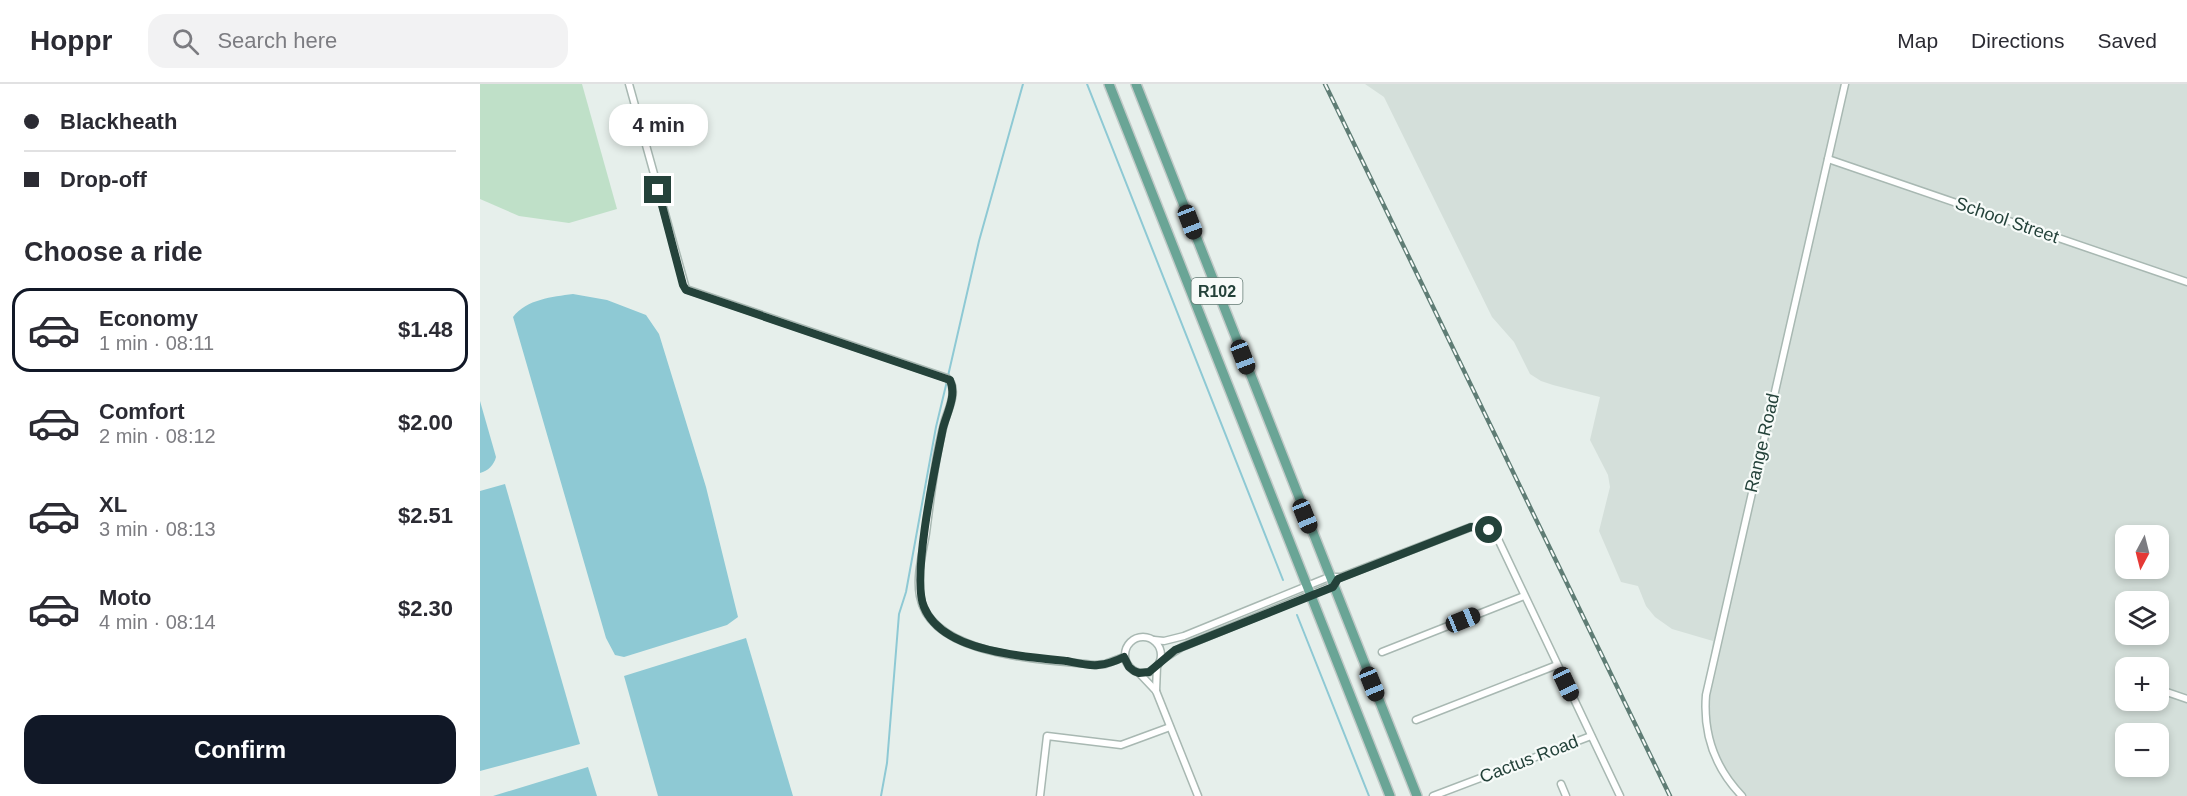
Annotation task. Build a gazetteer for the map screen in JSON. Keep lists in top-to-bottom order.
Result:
{
  "streets": {
    "main road": ["R102"],
    "street": ["School Street", "Range Road", "Cactus Road"]
  },
  "crossings": [
    ["School Street", "Range Road"]
  ],
  "north": "bottom",
  "page": {
    "header": "Hoppr",
    "search": "Search here",
    "nav": ["Map", "Directions", "Saved"],
    "banner": ["Blackheath", "Drop-off"],
    "bubble": "4 min",
    "heading": "Choose a ride",
    "list": [
      {
        "name": "Economy",
        "note": "1 min · 08:11",
        "value": "$1.48"
      },
      {
        "name": "Comfort",
        "note": "2 min · 08:12",
        "value": "$2.00"
      },
      {
        "name": "XL",
        "note": "3 min · 08:13",
        "value": "$2.51"
      },
      {
        "name": "Moto",
        "note": "4 min · 08:14",
        "value": "$2.30"
      }
    ],
    "map_buttons": ["+", "−"],
    "buttons": "Confirm"
  }
}
